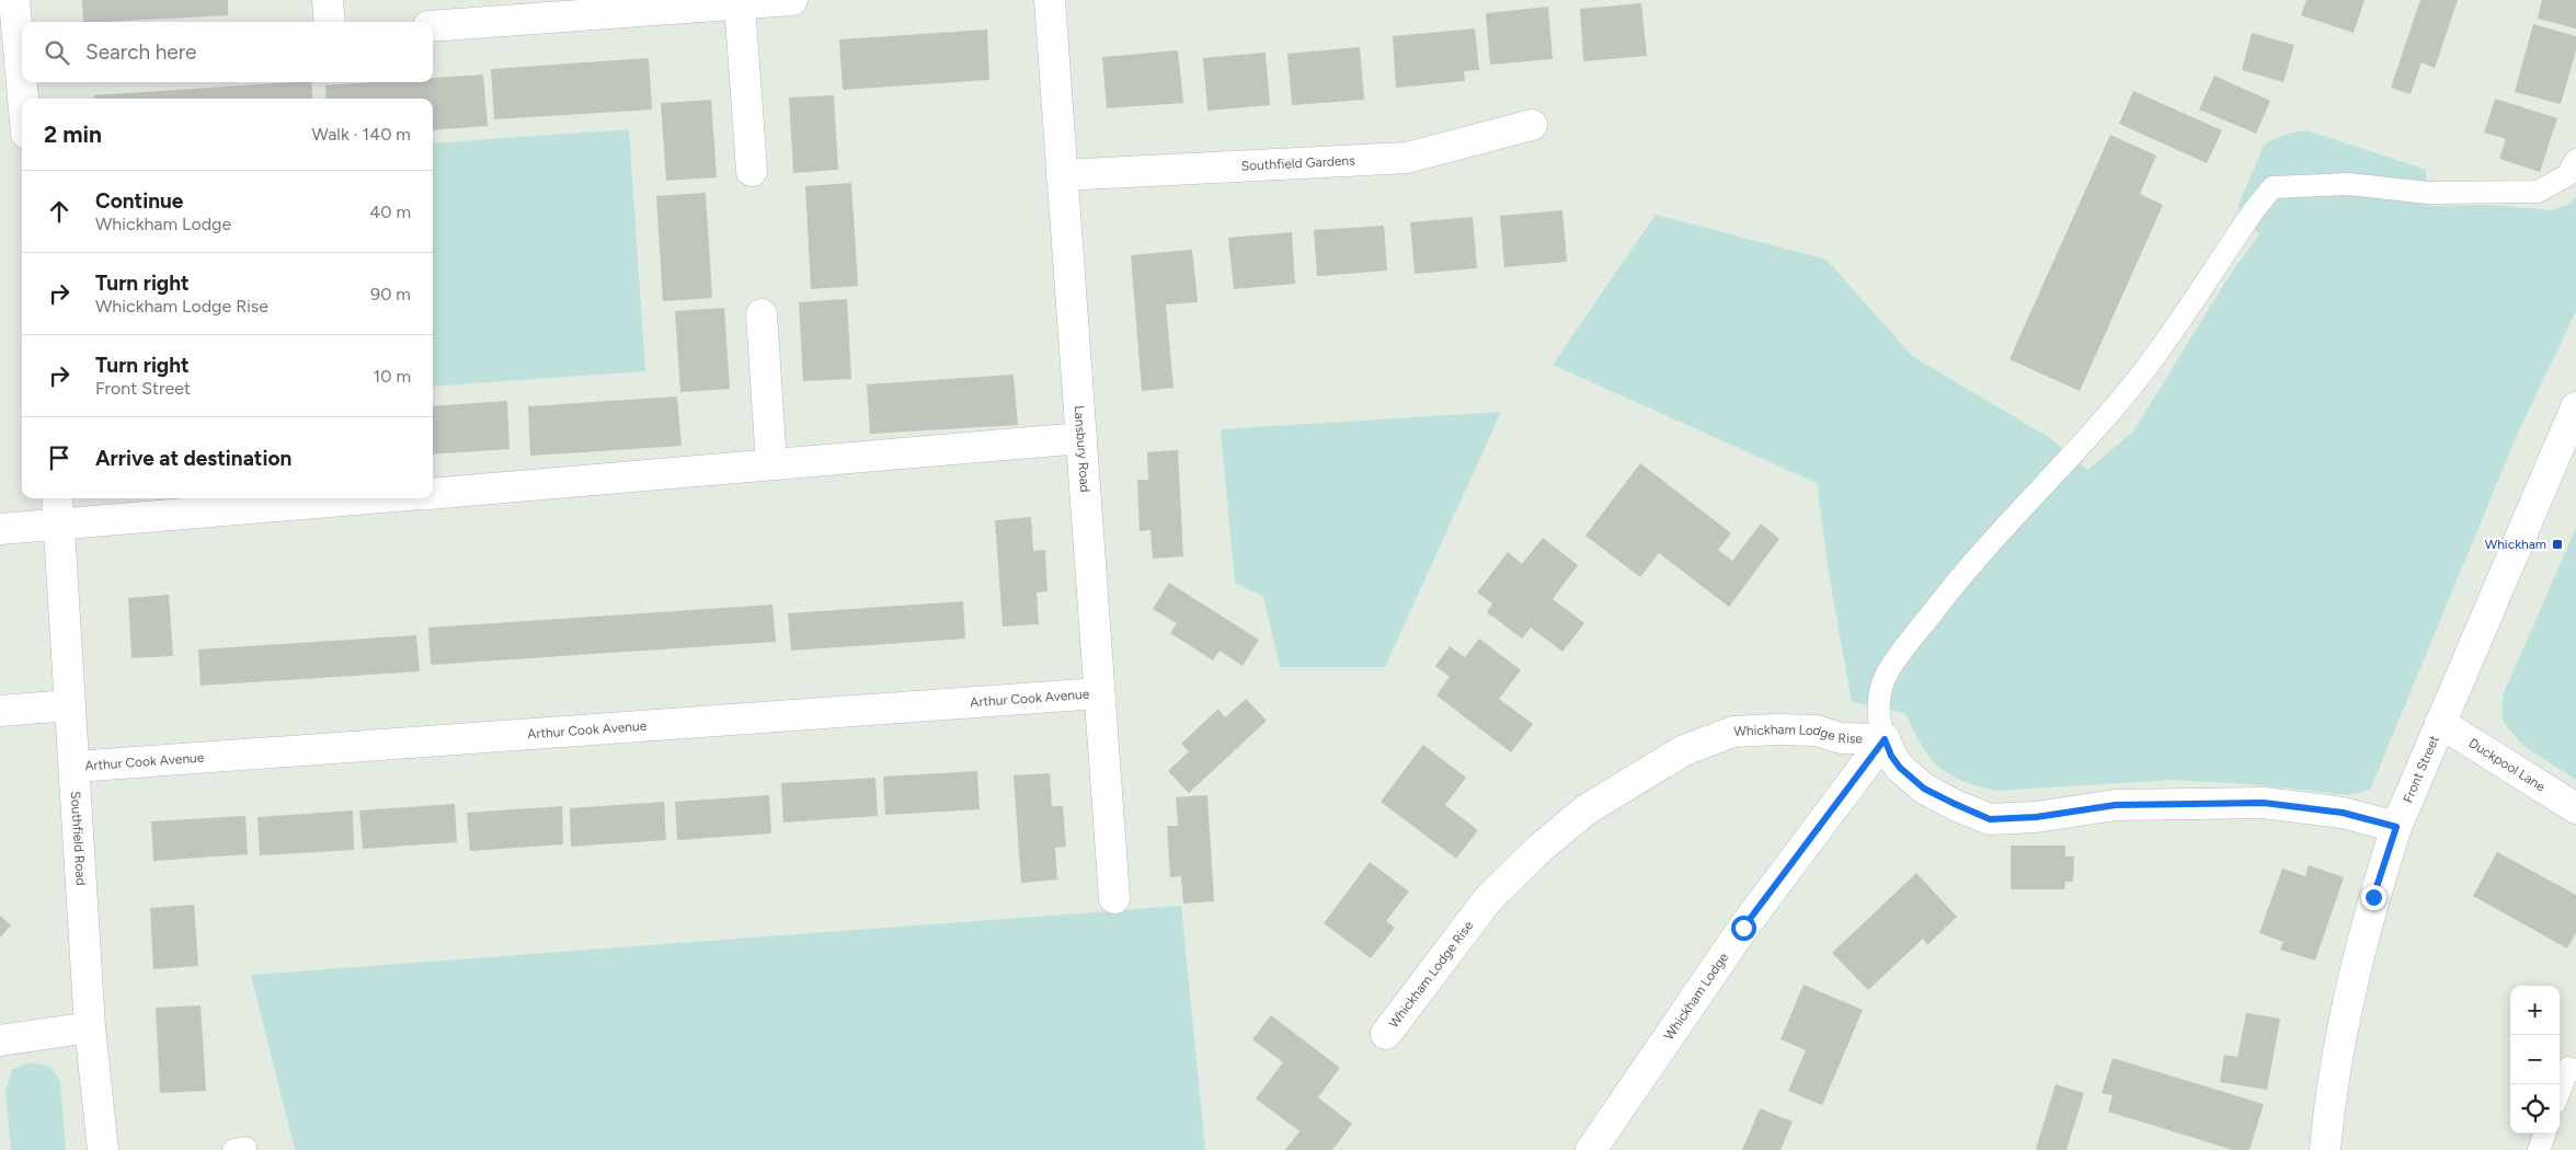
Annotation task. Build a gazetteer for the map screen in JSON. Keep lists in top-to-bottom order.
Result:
{
  "streets": {
    "street": [
      "Southfield Gardens",
      "Lansbury Road",
      "Arthur Cook Avenue",
      "Whickham Lodge Rise",
      "Duckpool Lane",
      "Front Street",
      "Southfield Road",
      "Whickham Lodge"
    ]
  },
  "crossings": [
    ["Southfield Gardens", "Lansbury Road"],
    ["Lansbury Road", "Arthur Cook Avenue"],
    ["Arthur Cook Avenue", "Southfield Road"],
    ["Whickham Lodge Rise", "Whickham Lodge"],
    ["Duckpool Lane", "Front Street"]
  ],
  "places": {
    "transit": ["Whickham"]
  },
  "page": {
    "search": "Search here",
    "heading": ["2 min", "Walk · 140 m"],
    "list": [
      ["Continue", "Whickham Lodge", "40 m"],
      ["Turn right", "Whickham Lodge Rise", "90 m"],
      ["Turn right", "Front Street", "10 m"],
      "Arrive at destination"
    ],
    "map_buttons": ["+", "−"]
  }
}
